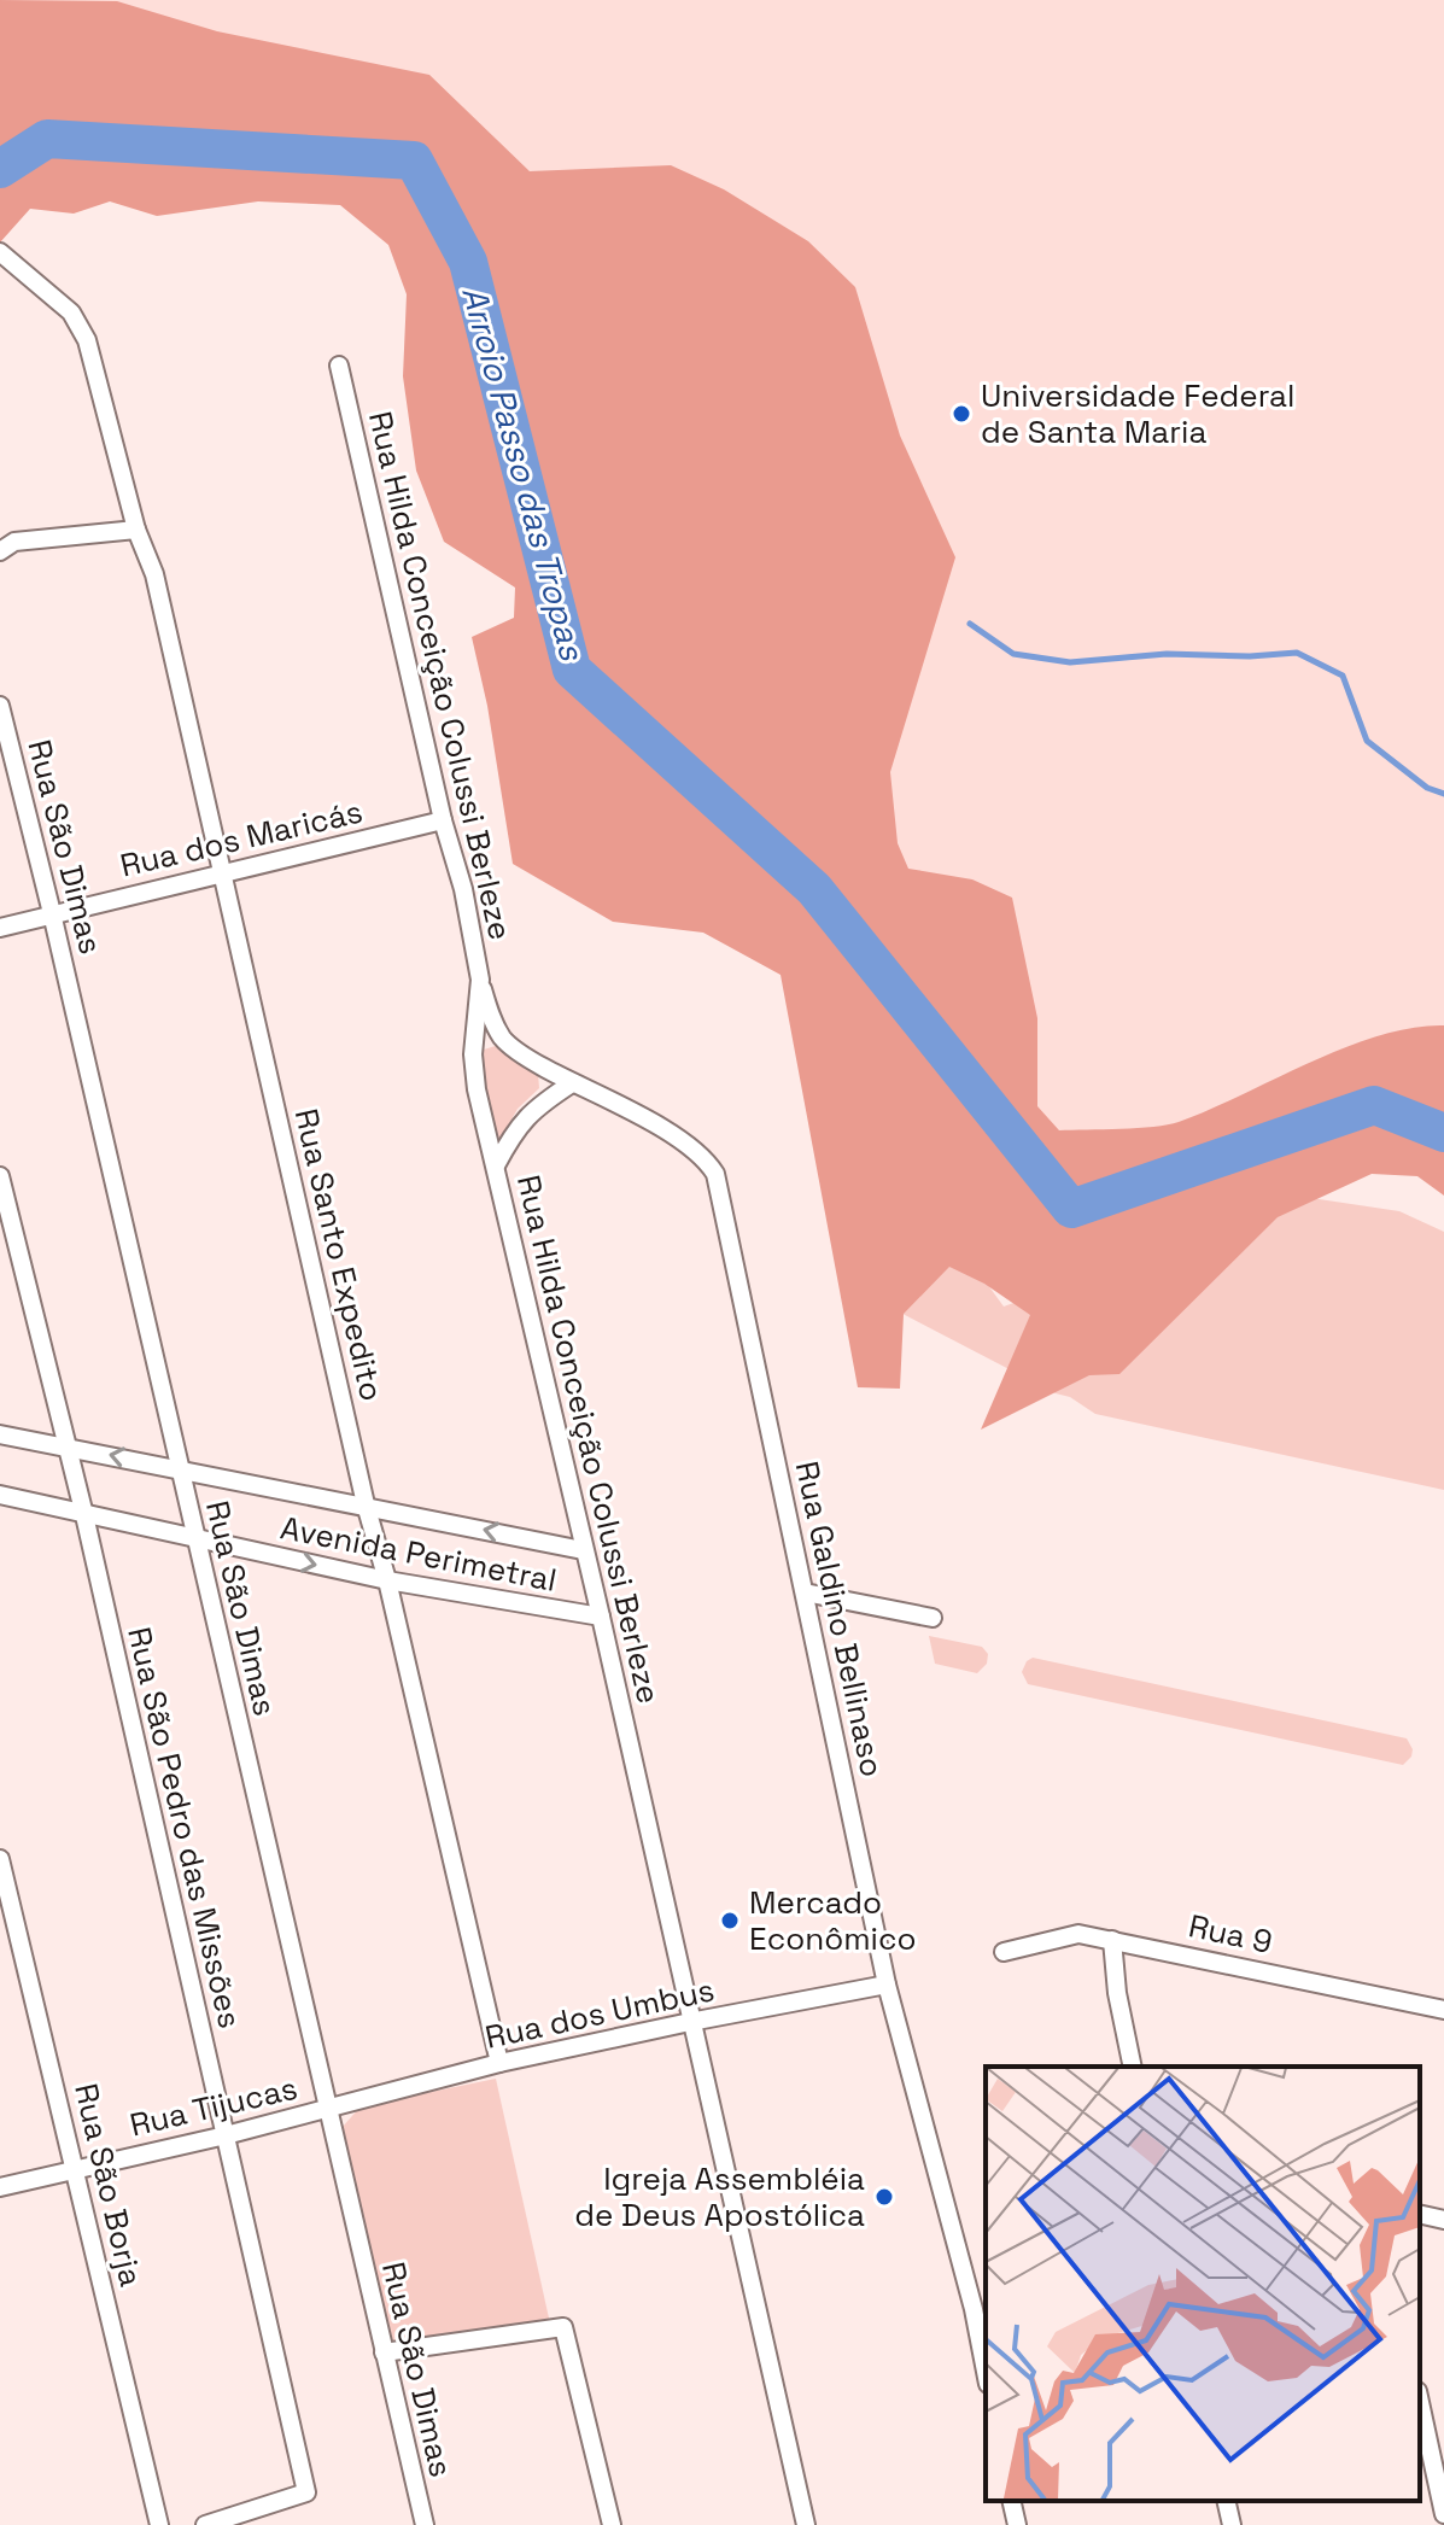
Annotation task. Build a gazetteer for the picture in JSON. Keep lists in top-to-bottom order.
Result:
{
  "streets": {
    "street": [
      "Rua Hilda Conceição Colussi Berleze",
      "Rua dos Maricás",
      "Rua São Dimas",
      "Rua Santo Expedito",
      "Avenida Perimetral",
      "Rua Galdino Bellinaso",
      "Rua São Pedro das Missões",
      "Rua 9",
      "Rua dos Umbus",
      "Rua Tijucas",
      "Rua São Borja"
    ]
  },
  "crossings": [
    ["Rua Hilda Conceição Colussi Berleze", "Rua dos Maricás"],
    ["Rua Hilda Conceição Colussi Berleze", "Avenida Perimetral"],
    ["Rua Hilda Conceição Colussi Berleze", "Rua Galdino Bellinaso"],
    ["Rua Hilda Conceição Colussi Berleze", "Rua dos Umbus"],
    ["Rua dos Maricás", "Rua São Dimas"],
    ["Rua dos Maricás", "Rua Santo Expedito"],
    ["Rua São Dimas", "Avenida Perimetral"],
    ["Rua São Dimas", "Rua dos Umbus"],
    ["Rua São Dimas", "Rua Tijucas"],
    ["Rua Santo Expedito", "Avenida Perimetral"],
    ["Rua Santo Expedito", "Rua dos Umbus"],
    ["Avenida Perimetral", "Rua São Pedro das Missões"],
    ["Rua Galdino Bellinaso", "Rua dos Umbus"],
    ["Rua São Pedro das Missões", "Rua Tijucas"],
    ["Rua dos Umbus", "Rua Tijucas"],
    ["Rua Tijucas", "Rua São Borja"]
  ],
  "water": ["Arroio Passo das Tropas"],
  "places": ["Universidade Federal de Santa Maria", "Mercado Econômico", "Igreja Assembléia de Deus Apostólica"]
}
